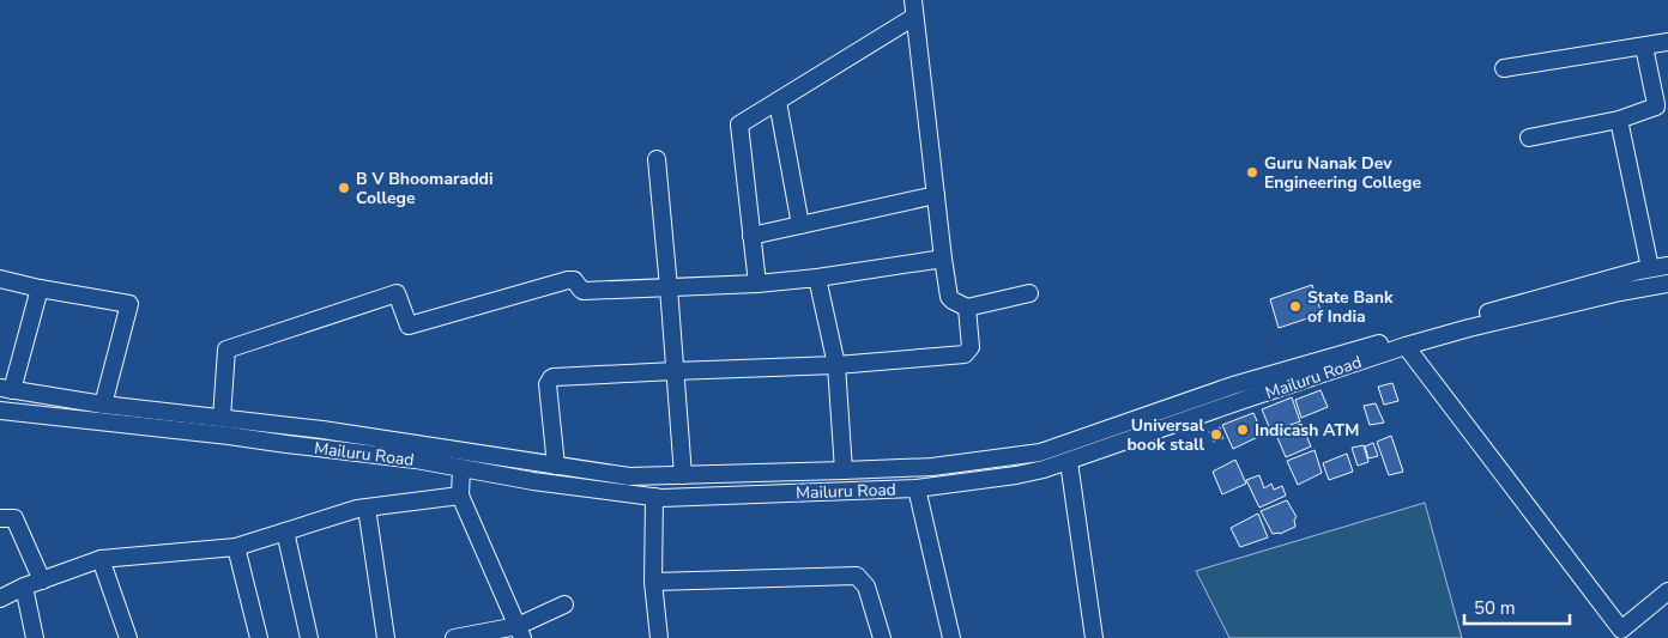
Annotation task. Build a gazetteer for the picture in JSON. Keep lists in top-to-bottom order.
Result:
{
  "streets": {
    "street": ["Mailuru Road"]
  },
  "places": [
    "Guru Nanak Dev Engineering College",
    "B V Bhoomaraddi College",
    "State Bank of India",
    "Indicash ATM",
    "Universal book stall"
  ],
  "scale_bar": "50 m"
}
